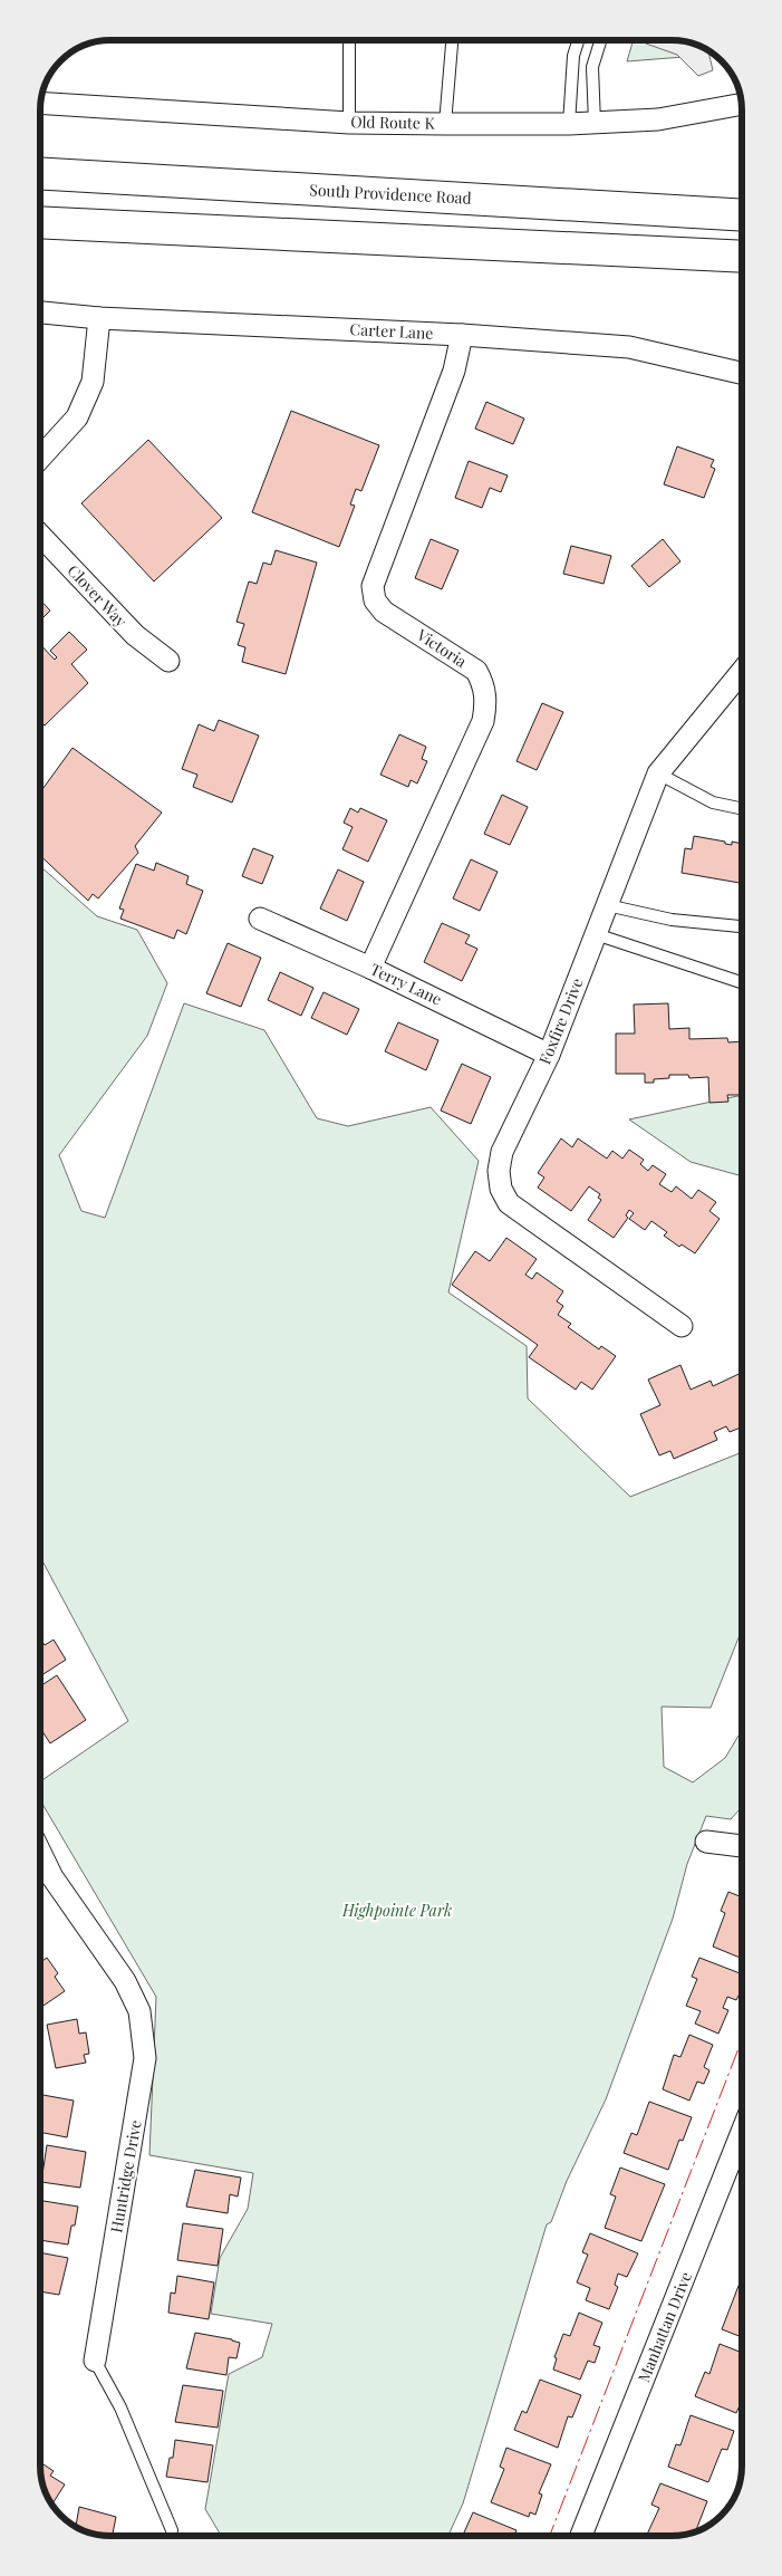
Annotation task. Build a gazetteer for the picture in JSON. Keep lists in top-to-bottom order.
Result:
{
  "streets": {
    "main road": ["South Providence Road"],
    "street": [
      "Old Route K",
      "Carter Lane",
      "Clover Way",
      "Victoria",
      "Terry Lane",
      "Foxfire Drive",
      "Huntridge Drive",
      "Manhattan Drive"
    ]
  },
  "crossings": [
    ["Carter Lane", "Victoria"],
    ["Victoria", "Terry Lane"],
    ["Terry Lane", "Foxfire Drive"]
  ],
  "parks": ["Highpointe Park"]
}
